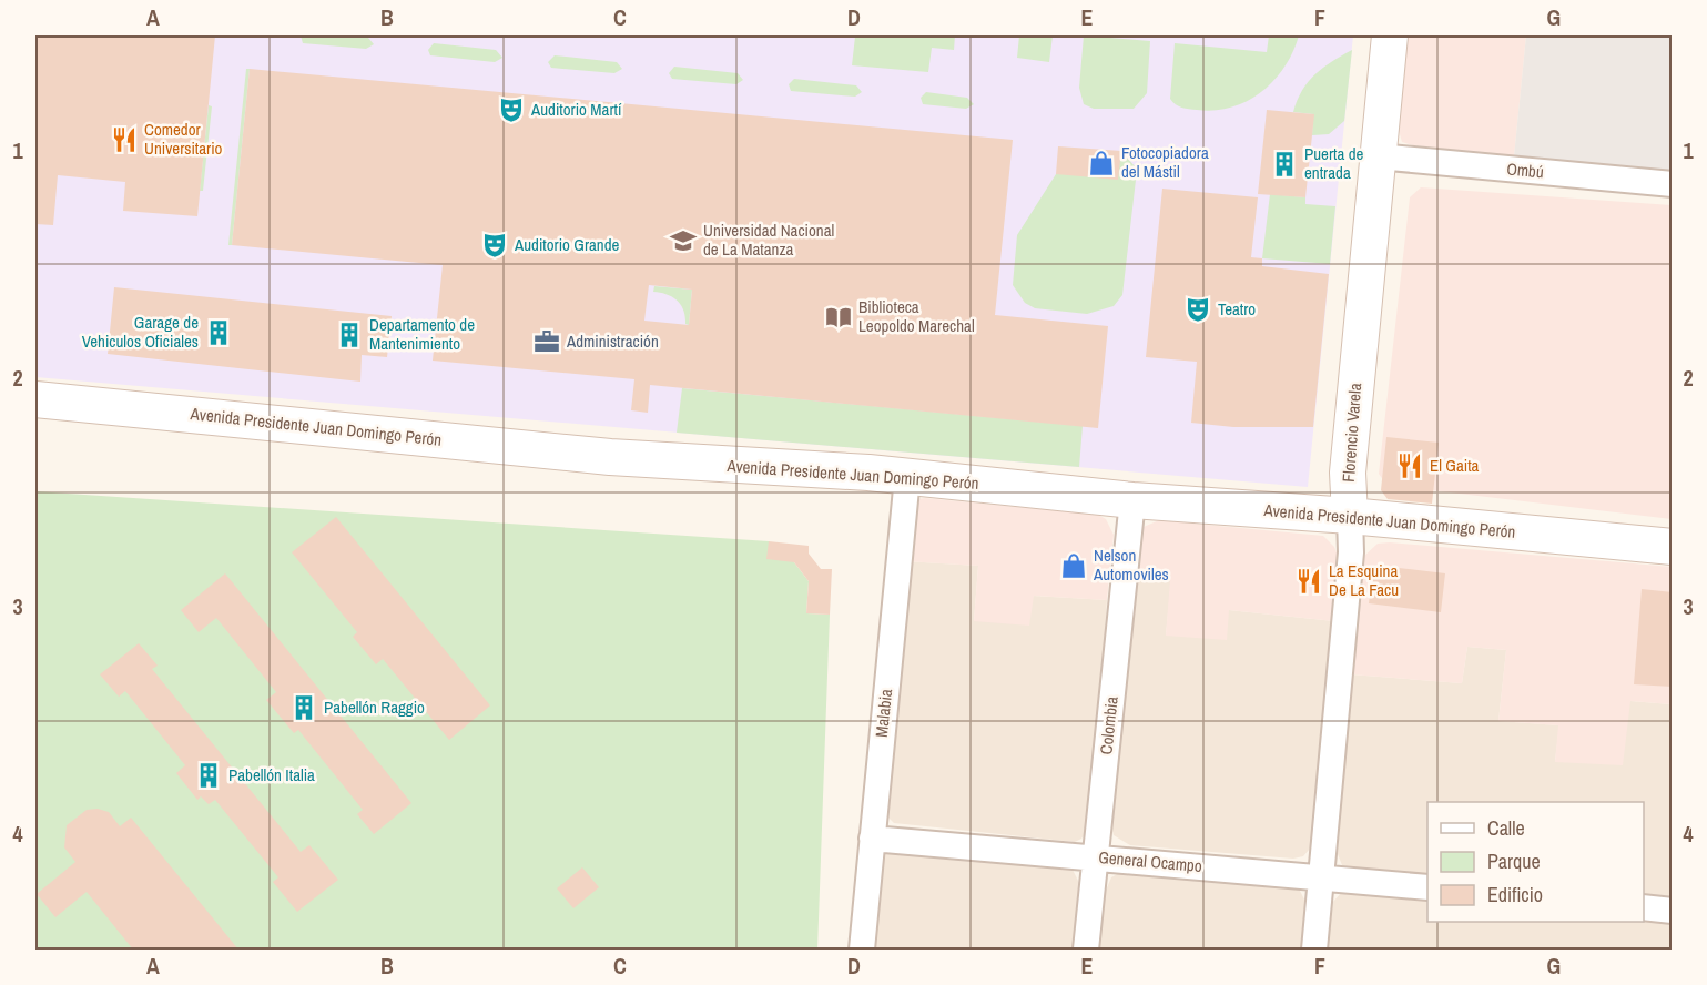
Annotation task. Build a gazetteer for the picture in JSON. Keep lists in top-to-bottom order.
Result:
{
  "streets": {
    "main road": ["Avenida Presidente Juan Domingo Perón", "Florencio Varela"],
    "street": [
      "Ombú",
      "Malabia",
      "Colombia",
      "General Ocampo"
    ]
  },
  "crossings": [
    ["Ombú", "Florencio Varela"],
    ["Avenida Presidente Juan Domingo Perón", "Florencio Varela"],
    ["Avenida Presidente Juan Domingo Perón", "Malabia"],
    ["Avenida Presidente Juan Domingo Perón", "Colombia"],
    ["Florencio Varela", "General Ocampo"],
    ["Malabia", "General Ocampo"],
    ["Colombia", "General Ocampo"]
  ],
  "places": {
    "theatre": ["Auditorio Martí", "Auditorio Grande", "Teatro"],
    "restaurant": ["Comedor Universitario", "El Gaita", "La Esquina De La Facu"],
    "shop": ["Fotocopiadora del Mástil", "Nelson Automoviles"],
    "building": [
      "Puerta de entrada",
      "Garage de Vehiculos Oficiales",
      "Departamento de Mantenimiento",
      "Pabellón Raggio",
      "Pabellón Italia"
    ],
    "school or university": ["Universidad Nacional de La Matanza"],
    "library": ["Biblioteca Leopoldo Marechal"],
    "office": ["Administración"]
  },
  "legend": ["Calle", "Parque", "Edificio"],
  "grid": {
    "columns": [
      "A",
      "B",
      "C",
      "D",
      "E",
      "F",
      "G"
    ],
    "rows": [
      "1",
      "2",
      "3",
      "4"
    ]
  }
}
